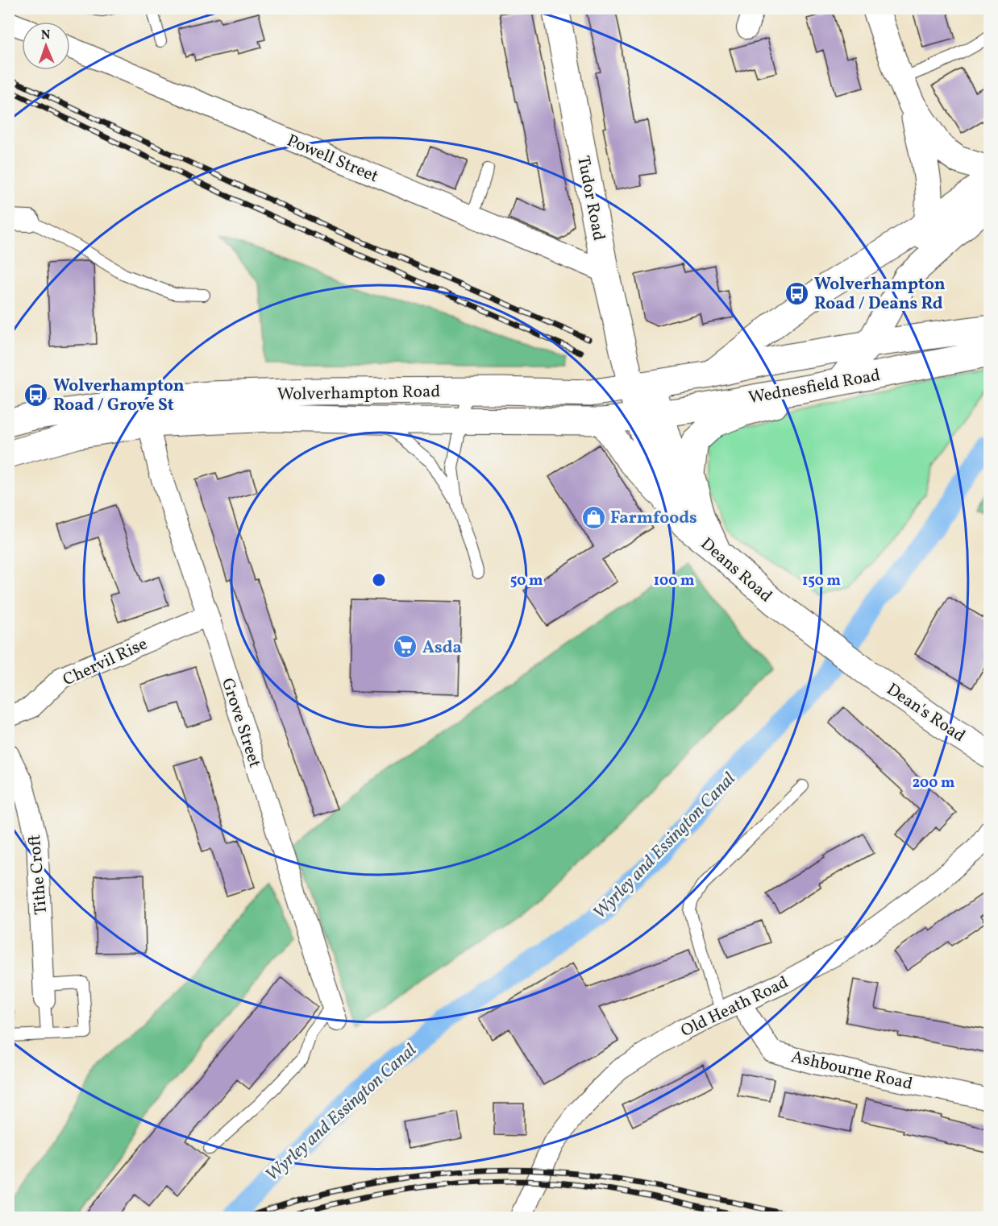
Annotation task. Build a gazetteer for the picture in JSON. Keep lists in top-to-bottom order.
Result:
{
  "streets": {
    "street": [
      "Powell Street",
      "Tudor Road",
      "Wednesfield Road",
      "Wolverhampton Road",
      "Deans Road",
      "Chervil Rise",
      "Dean's Road",
      "Grove Street",
      "Tithe Croft",
      "Old Heath Road",
      "Ashbourne Road"
    ]
  },
  "crossings": [
    ["Powell Street", "Tudor Road"],
    ["Tudor Road", "Wolverhampton Road"],
    ["Wednesfield Road", "Wolverhampton Road"],
    ["Wednesfield Road", "Deans Road"],
    ["Wolverhampton Road", "Deans Road"],
    ["Wolverhampton Road", "Grove Street"],
    ["Deans Road", "Dean's Road"],
    ["Chervil Rise", "Grove Street"],
    ["Old Heath Road", "Ashbourne Road"]
  ],
  "water": ["Wyrley and Essington Canal"],
  "places": {
    "bus stop": ["Wolverhampton Road / Deans Rd", "Wolverhampton Road / Grove St"],
    "shop": ["Farmfoods"],
    "supermarket": ["Asda"]
  },
  "north": "top",
  "rings": [
    "50 m",
    "100 m",
    "150 m",
    "200 m"
  ]
}
